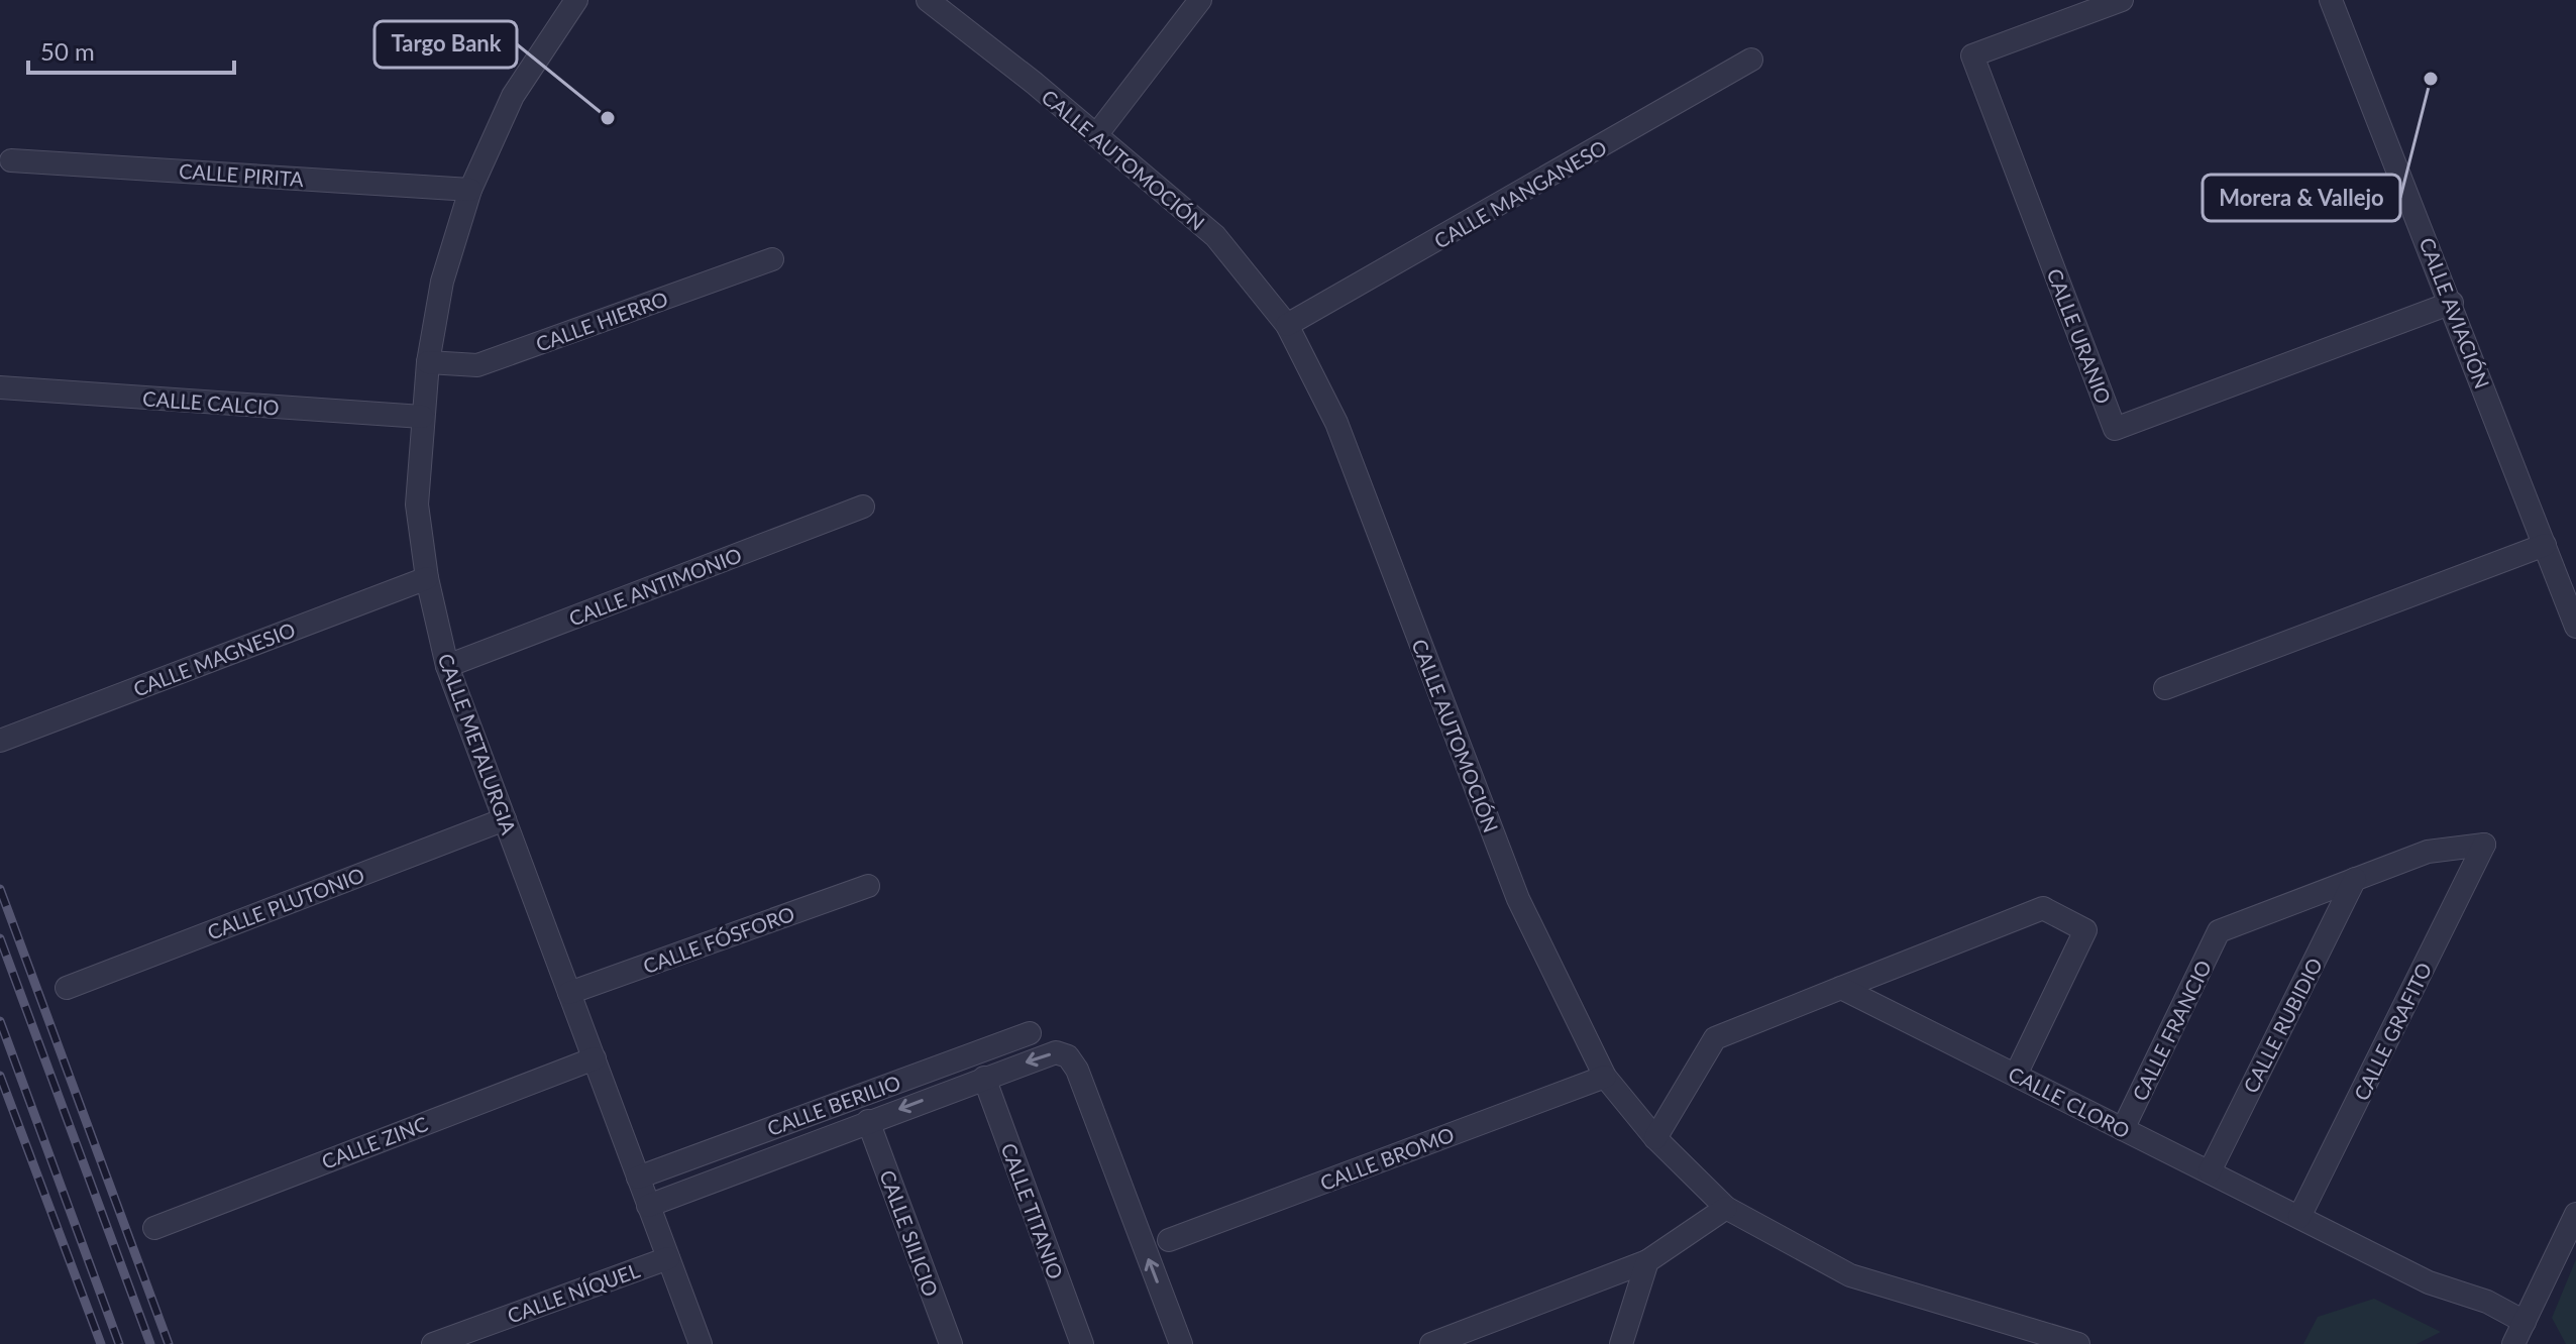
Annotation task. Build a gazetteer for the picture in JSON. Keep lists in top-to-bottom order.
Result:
{
  "streets": {
    "street": [
      "CALLE AUTOMOCIÓN",
      "CALLE PIRITA",
      "CALLE MANGANESO",
      "CALLE AVIACIÓN",
      "CALLE HIERRO",
      "CALLE URANIO",
      "CALLE CALCIO",
      "CALLE ANTIMONIO",
      "CALLE MAGNESIO",
      "CALLE METALURGIA",
      "CALLE PLUTONIO",
      "CALLE FÓSFORO",
      "CALLE RUBIDIO",
      "CALLE FRANCIO",
      "CALLE GRAFITO",
      "CALLE CLORO",
      "CALLE BERILIO",
      "CALLE ZINC",
      "CALLE BROMO",
      "CALLE TITANIO",
      "CALLE SILICIO",
      "CALLE NÍQUEL"
    ]
  },
  "crossings": [
    ["CALLE AUTOMOCIÓN", "CALLE MANGANESO"],
    ["CALLE AUTOMOCIÓN", "CALLE BROMO"],
    ["CALLE PIRITA", "CALLE METALURGIA"],
    ["CALLE AVIACIÓN", "CALLE URANIO"],
    ["CALLE HIERRO", "CALLE METALURGIA"],
    ["CALLE CALCIO", "CALLE METALURGIA"],
    ["CALLE ANTIMONIO", "CALLE METALURGIA"],
    ["CALLE MAGNESIO", "CALLE METALURGIA"],
    ["CALLE METALURGIA", "CALLE PLUTONIO"],
    ["CALLE METALURGIA", "CALLE FÓSFORO"],
    ["CALLE METALURGIA", "CALLE BERILIO"],
    ["CALLE METALURGIA", "CALLE ZINC"],
    ["CALLE METALURGIA", "CALLE NÍQUEL"],
    ["CALLE RUBIDIO", "CALLE FRANCIO"],
    ["CALLE RUBIDIO", "CALLE GRAFITO"],
    ["CALLE RUBIDIO", "CALLE CLORO"],
    ["CALLE FRANCIO", "CALLE GRAFITO"],
    ["CALLE FRANCIO", "CALLE CLORO"],
    ["CALLE GRAFITO", "CALLE CLORO"]
  ],
  "places": ["Morera & Vallejo", "Targo Bank"],
  "scale_bar": "50 m"
}
